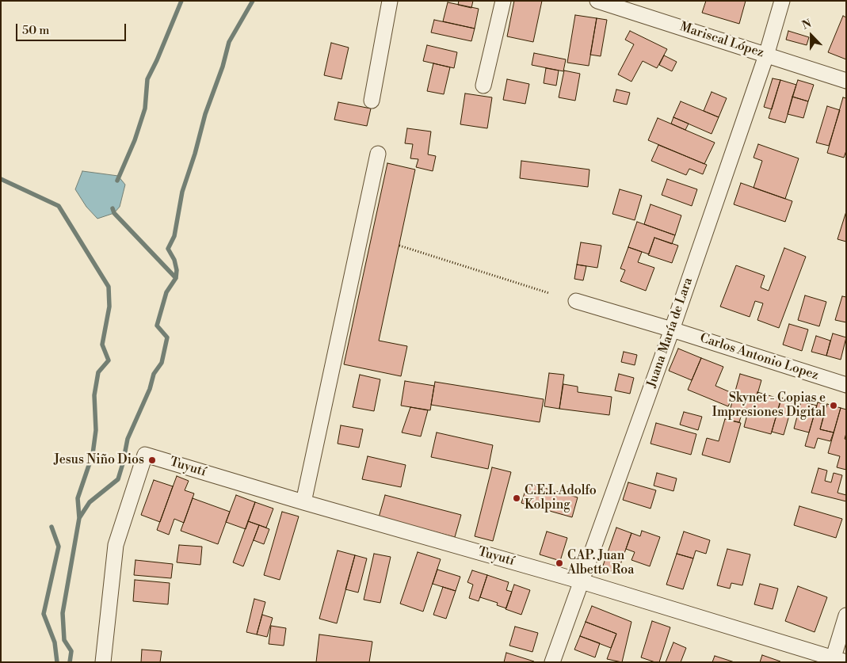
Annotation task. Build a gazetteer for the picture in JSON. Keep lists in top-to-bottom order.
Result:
{
  "streets": {
    "street": [
      "Mariscal López",
      "Juana María de Lara",
      "Carlos Antonio Lopez",
      "Tuyutí"
    ]
  },
  "crossings": [
    ["Mariscal López", "Juana María de Lara"],
    ["Juana María de Lara", "Carlos Antonio Lopez"],
    ["Juana María de Lara", "Tuyutí"]
  ],
  "places": [
    "Skynet - Copias e Impresiones Digital",
    "Jesus Niño Dios",
    "C.E.I. Adolfo Kolping",
    "CAP. Juan Albetto Roa"
  ],
  "scale_bar": "50 m",
  "north": "top"
}
